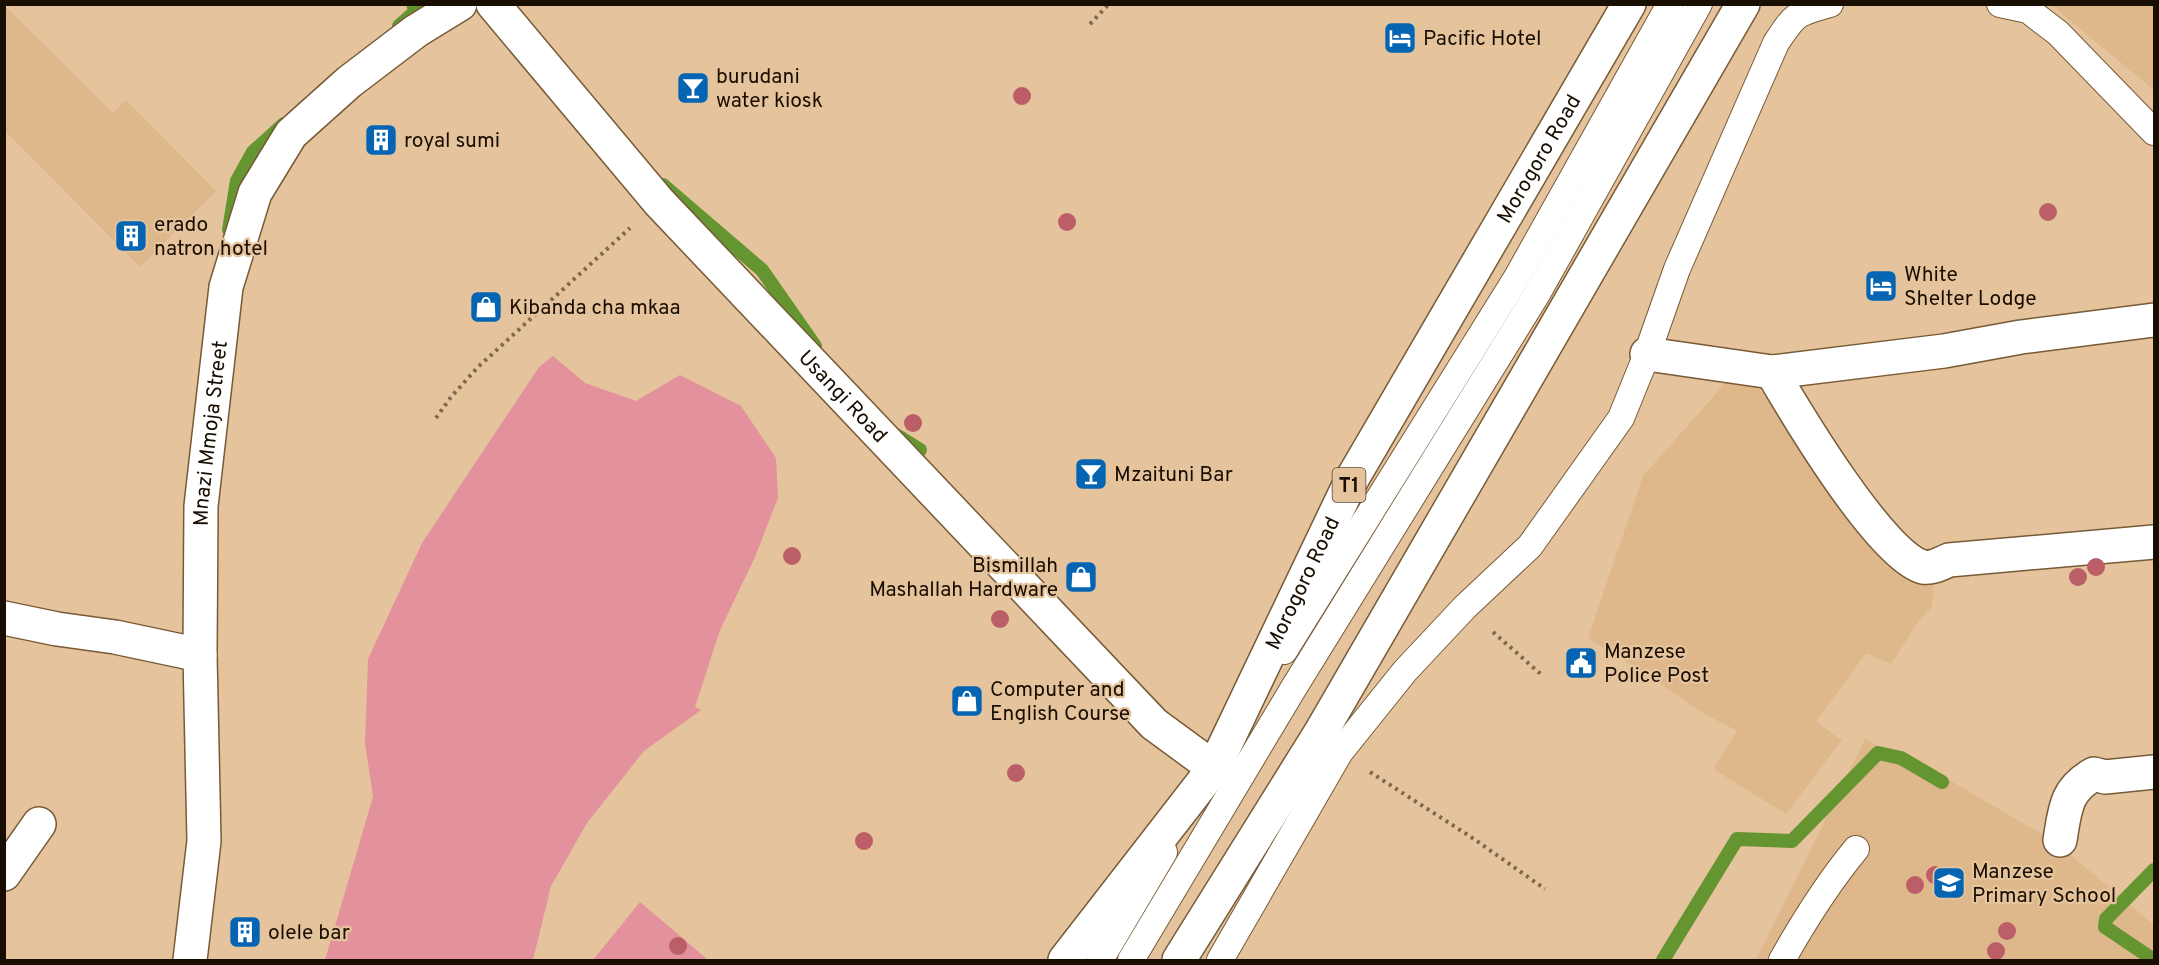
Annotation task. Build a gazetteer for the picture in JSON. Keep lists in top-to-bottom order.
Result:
{
  "streets": {
    "main road": [
      "Morogoro Road",
      "Usangi Road",
      "Mnazi Mmoja Street",
      "T1"
    ]
  },
  "crossings": [
    ["Morogoro Road", "Usangi Road"]
  ],
  "places": {
    "hotel": ["Pacific Hotel", "White Shelter Lodge"],
    "bar": ["burudani water kiosk", "Mzaituni Bar"],
    "building": ["royal sumi", "erado natron hotel", "olele bar"],
    "shop": ["Kibanda cha mkaa", "Bismillah Mashallah Hardware", "Computer and English Course"],
    "public building": ["Manzese Police Post"],
    "school or university": ["Manzese Primary School"]
  }
}
